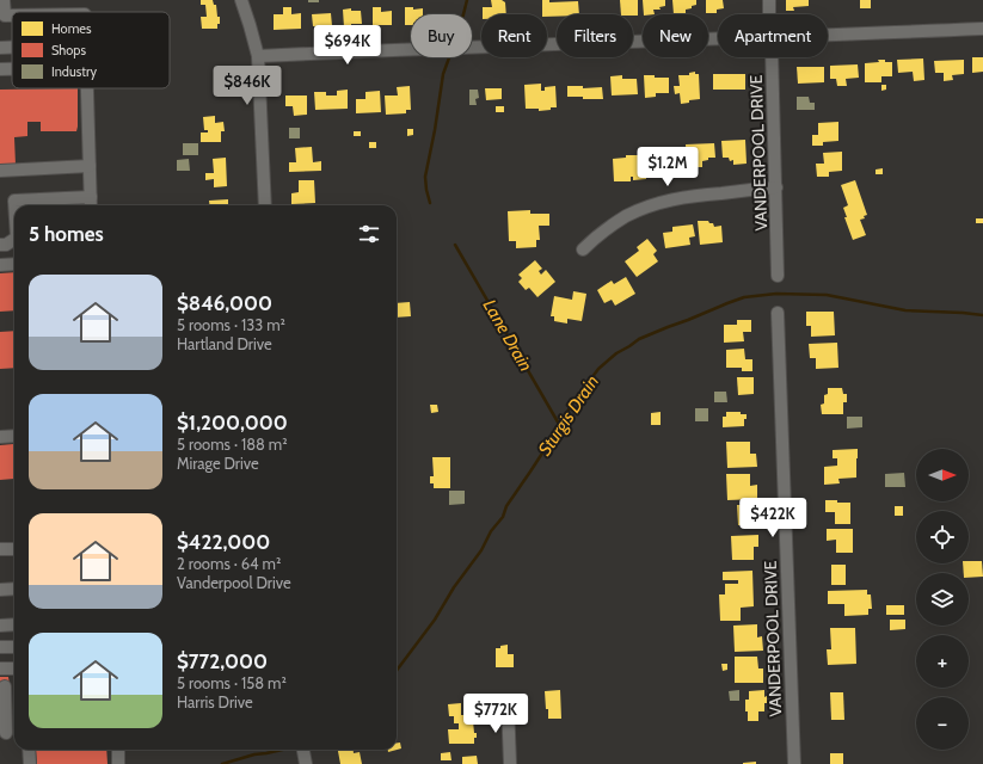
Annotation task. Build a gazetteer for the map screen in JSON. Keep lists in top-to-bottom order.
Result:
{
  "streets": {
    "street": ["VANDERPOOL DRIVE"]
  },
  "water": ["Lane Drain", "Sturgis Drain"],
  "legend": ["Homes", "Shops", "Industry"],
  "north": "right",
  "page": {
    "chip": [
      "Buy",
      "Rent",
      "Filters",
      "New",
      "Apartment"
    ],
    "price": [
      "$694K",
      "$846K",
      "$1.2M",
      "$422K",
      "$772K"
    ],
    "heading": "5 homes",
    "list": [
      {
        "name": "$846,000",
        "note": "5 rooms · 133 m² · Hartland Drive"
      },
      {
        "name": "$1,200,000",
        "note": "5 rooms · 188 m² · Mirage Drive"
      },
      {
        "name": "$422,000",
        "note": "2 rooms · 64 m² · Vanderpool Drive"
      },
      {
        "name": "$772,000",
        "note": "5 rooms · 158 m² · Harris Drive"
      }
    ],
    "map_buttons": ["+", "−"]
  }
}
